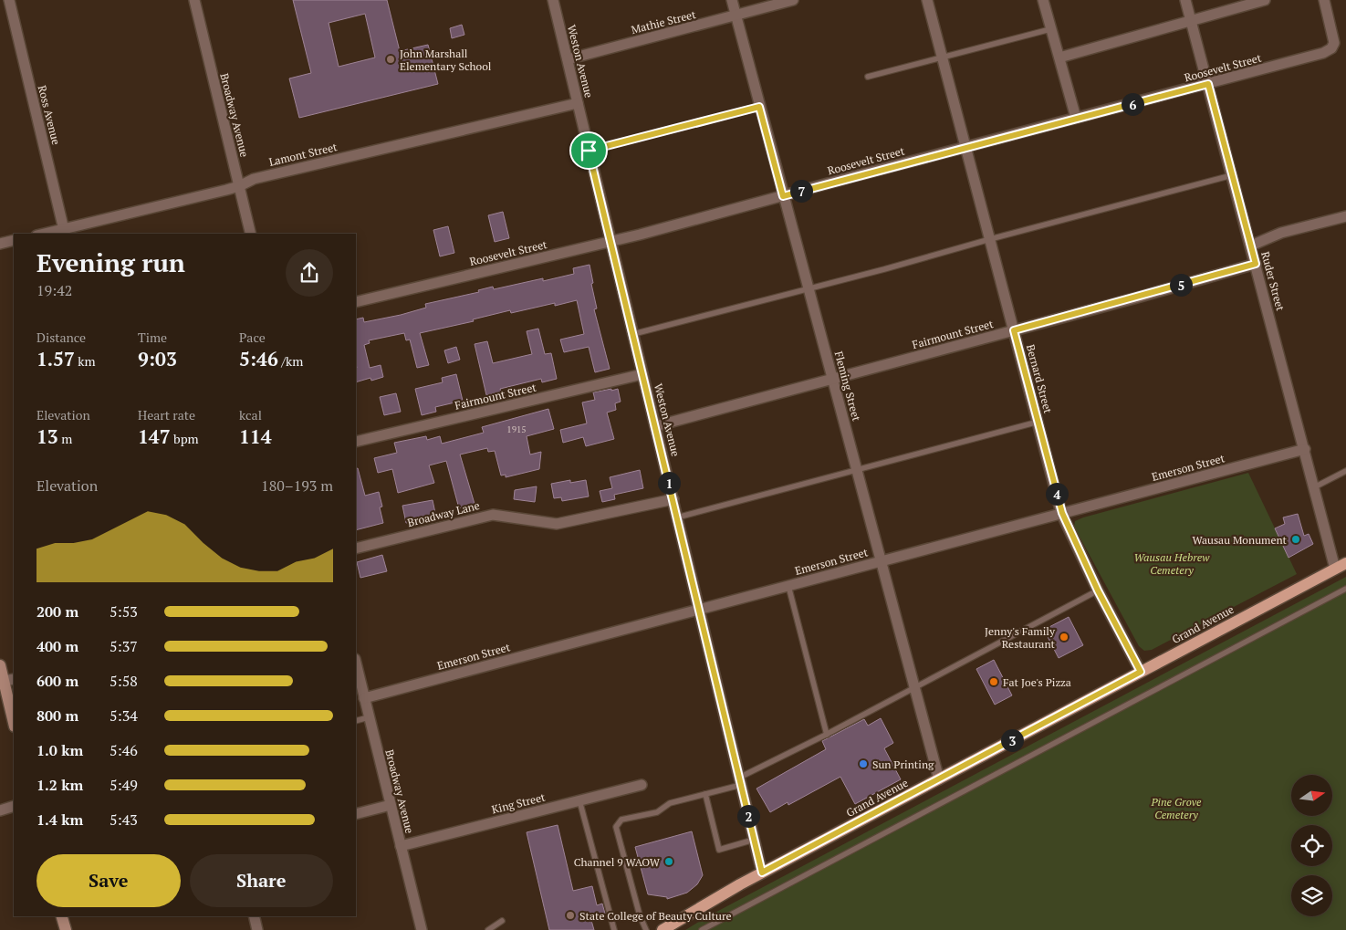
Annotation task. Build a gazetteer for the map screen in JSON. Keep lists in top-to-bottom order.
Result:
{
  "streets": {
    "main road": ["Grand Avenue"],
    "street": [
      "Mathie Street",
      "Weston Avenue",
      "Roosevelt Street",
      "Ross Avenue",
      "Broadway Avenue",
      "Lamont Street",
      "Ruder Street",
      "Fairmount Street",
      "Bernard Street",
      "Fleming Street",
      "Emerson Street",
      "Broadway Lane",
      "King Street"
    ]
  },
  "crossings": [
    ["Mathie Street", "Weston Avenue"],
    ["Mathie Street", "Fleming Street"],
    ["Weston Avenue", "Roosevelt Street"],
    ["Weston Avenue", "Lamont Street"],
    ["Weston Avenue", "Fairmount Street"],
    ["Weston Avenue", "Emerson Street"],
    ["Weston Avenue", "Broadway Lane"],
    ["Weston Avenue", "Grand Avenue"],
    ["Roosevelt Street", "Ruder Street"],
    ["Roosevelt Street", "Bernard Street"],
    ["Roosevelt Street", "Fleming Street"],
    ["Ross Avenue", "Lamont Street"],
    ["Broadway Avenue", "Lamont Street"],
    ["Broadway Avenue", "Emerson Street"],
    ["Broadway Avenue", "King Street"],
    ["Ruder Street", "Fairmount Street"],
    ["Ruder Street", "Emerson Street"],
    ["Ruder Street", "Grand Avenue"],
    ["Fairmount Street", "Bernard Street"],
    ["Fairmount Street", "Fleming Street"],
    ["Bernard Street", "Emerson Street"],
    ["Bernard Street", "Grand Avenue"],
    ["Fleming Street", "Emerson Street"],
    ["Fleming Street", "Grand Avenue"]
  ],
  "parks": ["Wausau Hebrew Cemetery", "Pine Grove Cemetery"],
  "places": [
    "John Marshall Elementary School",
    "Wausau Monument",
    "Jenny's Family Restaurant",
    "Fat Joe's Pizza",
    "Sun Printing",
    "Channel 9 WAOW",
    "State College of Beauty Culture"
  ],
  "house_numbers": ["1915"],
  "north": "right",
  "page": {
    "pins": [
      "6",
      "7",
      "5",
      "1",
      "4",
      "3",
      "2"
    ],
    "heading": ["Evening run", "19:42"],
    "stats": [
      ["Distance", "1.57 km"],
      ["Time", "9:03"],
      ["Pace", "5:46 /km"],
      ["Elevation", "13 m"],
      ["Heart rate", "147 bpm"],
      ["kcal", "114"]
    ],
    "chart": ["Elevation", "180–193 m"],
    "list": [
      {
        "name": "200 m",
        "note": "5:53"
      },
      {
        "name": "400 m",
        "note": "5:37"
      },
      {
        "name": "600 m",
        "note": "5:58"
      },
      {
        "name": "800 m",
        "note": "5:34"
      },
      {
        "name": "1.0 km",
        "note": "5:46"
      },
      {
        "name": "1.2 km",
        "note": "5:49"
      },
      {
        "name": "1.4 km",
        "note": "5:43"
      }
    ],
    "buttons": ["Save", "Share"]
  }
}
